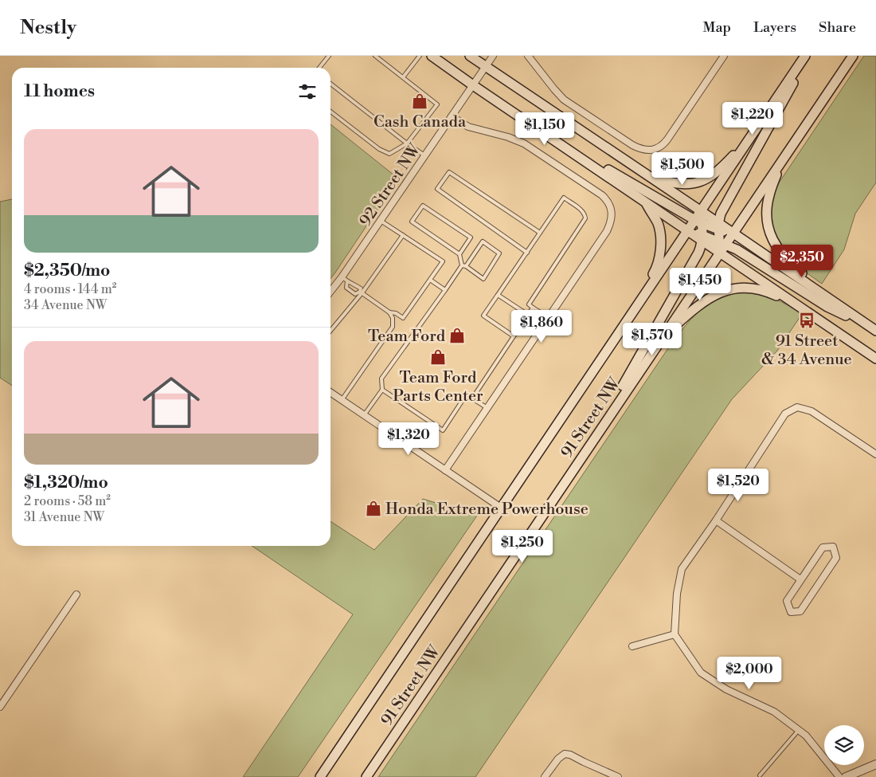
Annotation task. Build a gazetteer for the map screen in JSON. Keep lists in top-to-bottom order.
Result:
{
  "streets": {
    "main road": ["91 Street NW"],
    "street": ["92 Street NW"]
  },
  "places": {
    "shop": [
      "Cash Canada",
      "Team Ford",
      "Team Ford Parts Center",
      "Honda Extreme Powerhouse"
    ],
    "bus stop": ["91 Street & 34 Avenue"]
  },
  "page": {
    "header": "Nestly",
    "nav": ["Map", "Layers", "Share"],
    "heading": "11 homes",
    "price": [
      "$1,220",
      "$1,150",
      "$1,500",
      "$2,350",
      "$1,450",
      "$1,860",
      "$1,570",
      "$1,320",
      "$1,520",
      "$1,250",
      "$2,000"
    ],
    "list": [
      {
        "name": "$2,350/mo",
        "note": "4 rooms · 144 m² · 34 Avenue NW"
      },
      {
        "name": "$1,320/mo",
        "note": "2 rooms · 58 m² · 31 Avenue NW"
      }
    ]
  }
}
